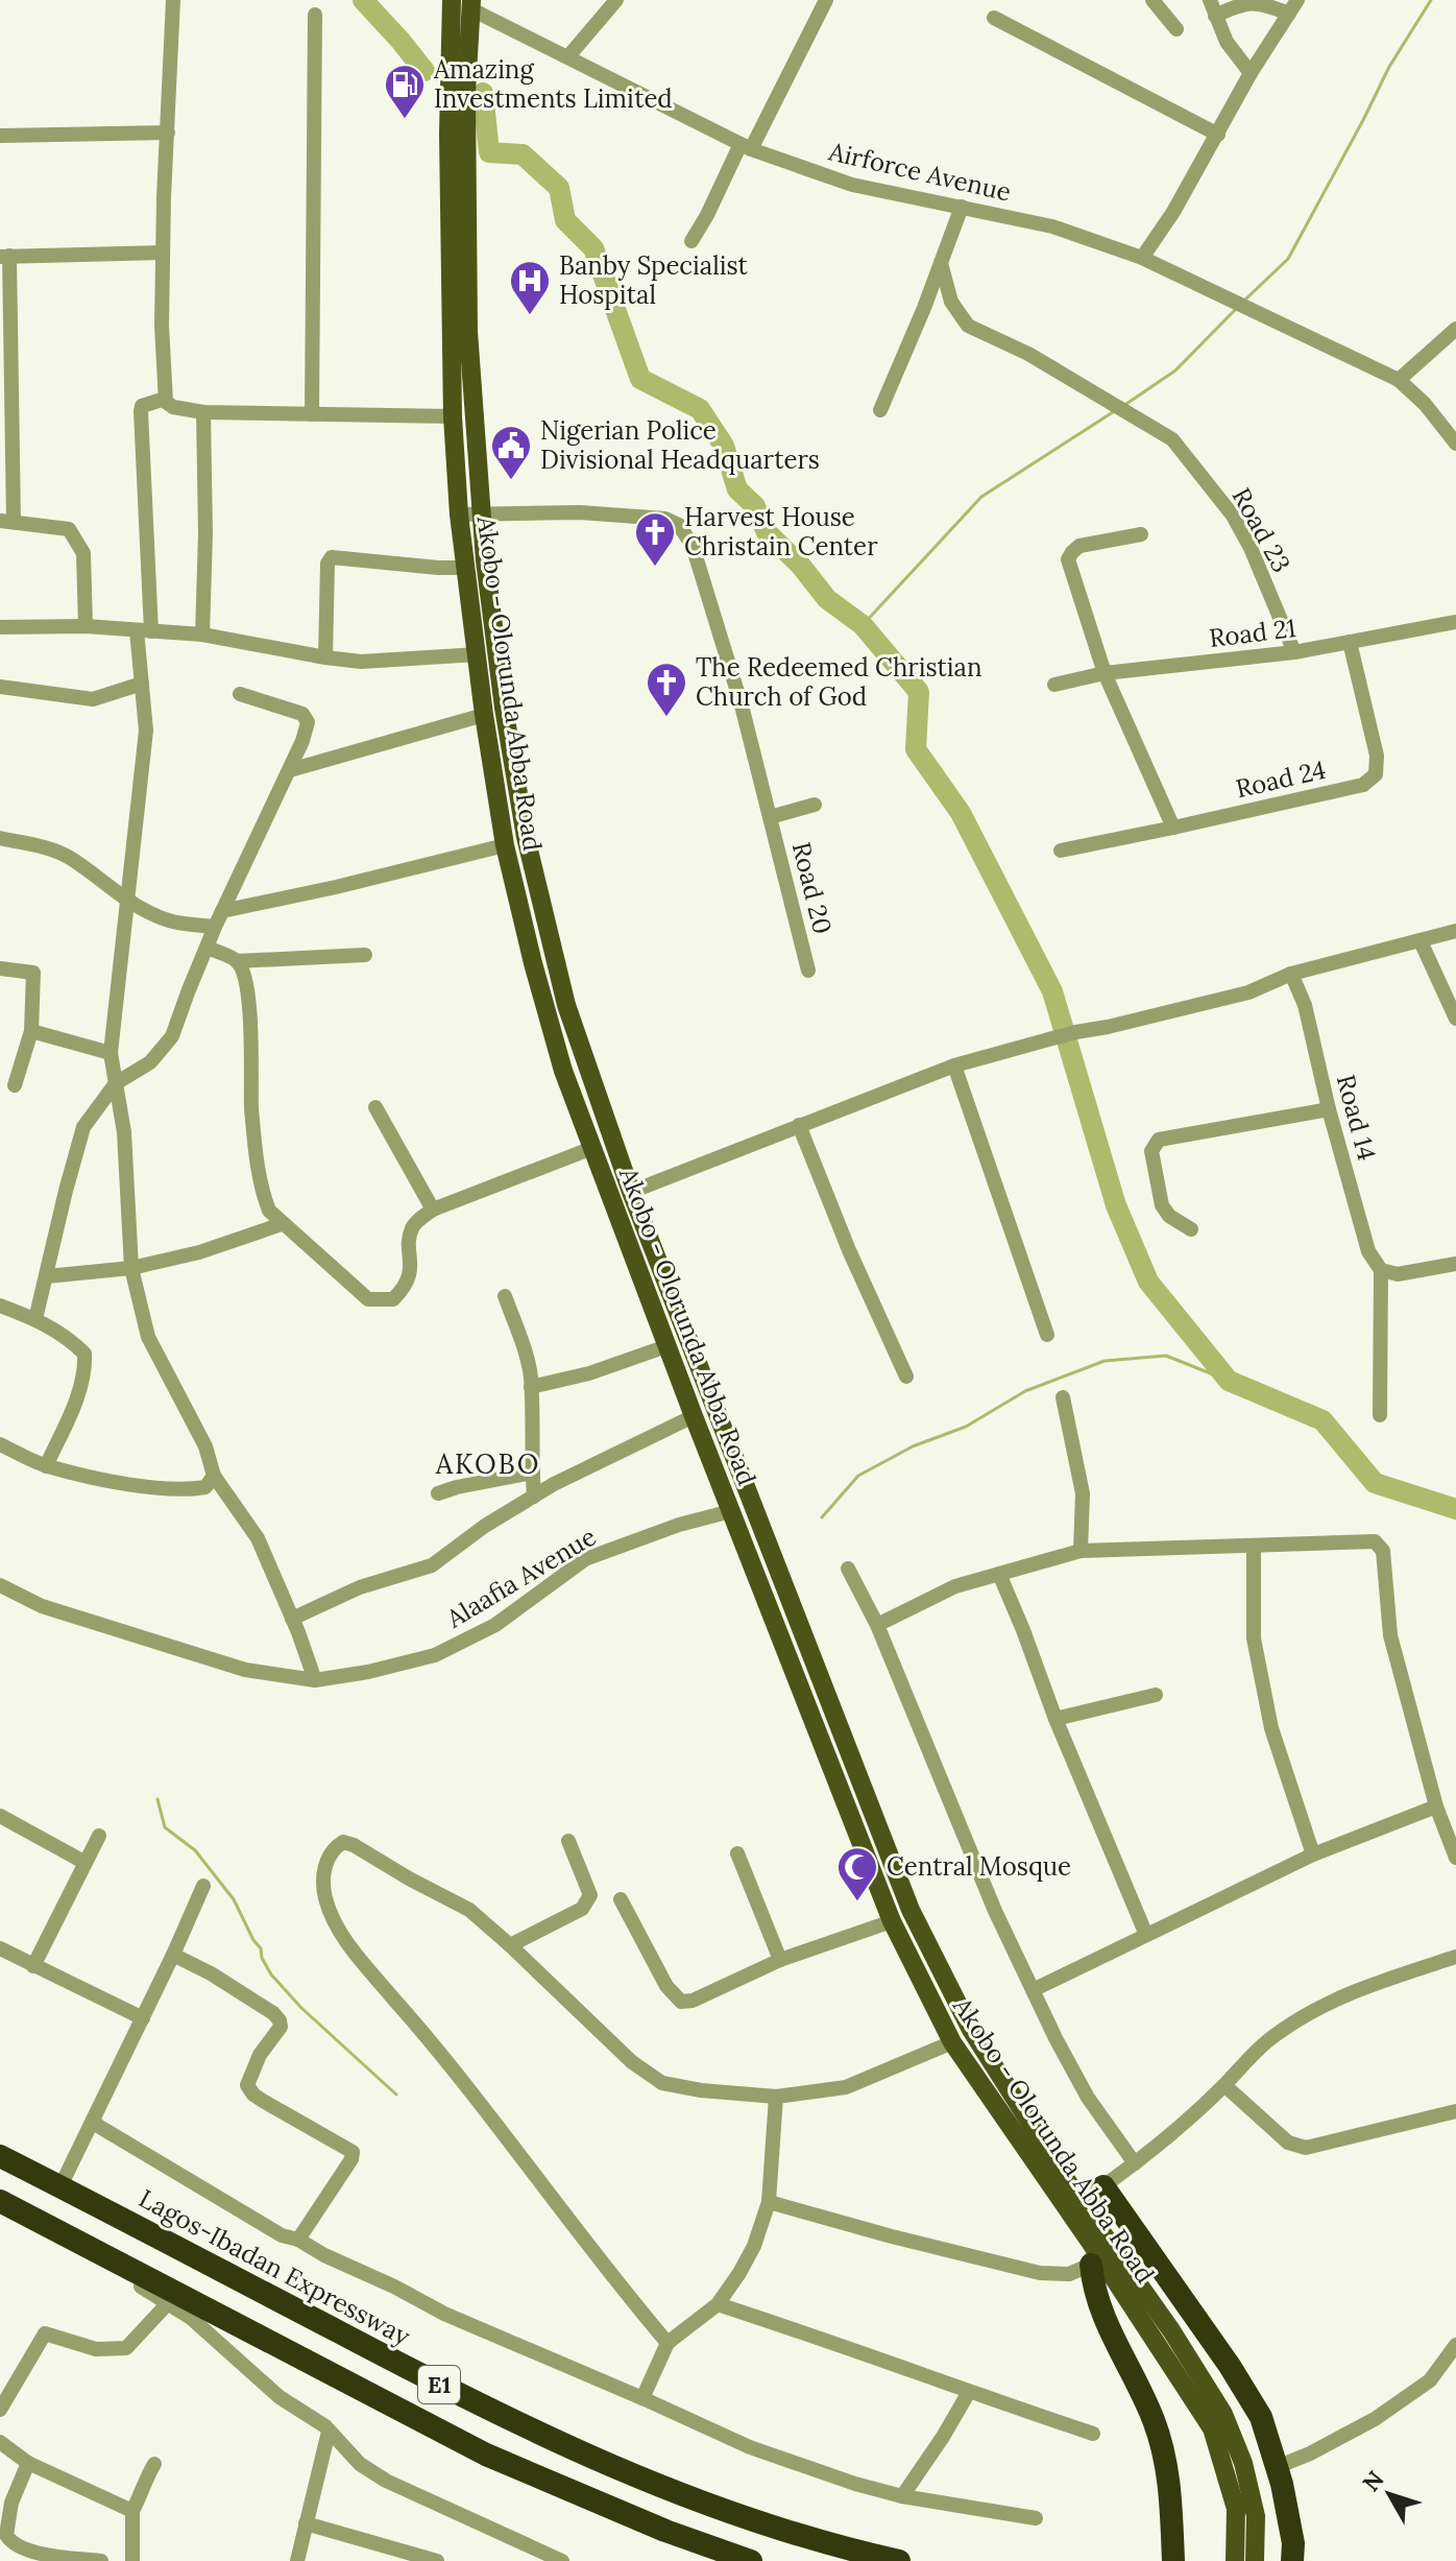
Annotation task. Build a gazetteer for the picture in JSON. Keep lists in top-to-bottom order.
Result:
{
  "streets": {
    "highway": ["Lagos-Ibadan Expressway", "E1"],
    "main road": ["Akobo - Olorunda Abba Road"],
    "street": [
      "Airforce Avenue",
      "Road 23",
      "Road 21",
      "Road 24",
      "Road 20",
      "Road 14",
      "Alaafia Avenue"
    ]
  },
  "crossings": [
    ["Airforce Avenue", "Akobo - Olorunda Abba Road"],
    ["Road 23", "Road 21"],
    ["Road 21", "Road 24"],
    ["Akobo - Olorunda Abba Road", "Road 20"],
    ["Akobo - Olorunda Abba Road", "Alaafia Avenue"]
  ],
  "districts": ["AKOBO"],
  "places": {
    "fuel station": ["Amazing Investments Limited"],
    "hospital": ["Banby Specialist Hospital"],
    "public building": ["Nigerian Police Divisional Headquarters"],
    "church": ["Harvest House Christain Center", "The Redeemed Christian Church of God"],
    "mosque": ["Central Mosque"]
  },
  "north": "top left"
}
